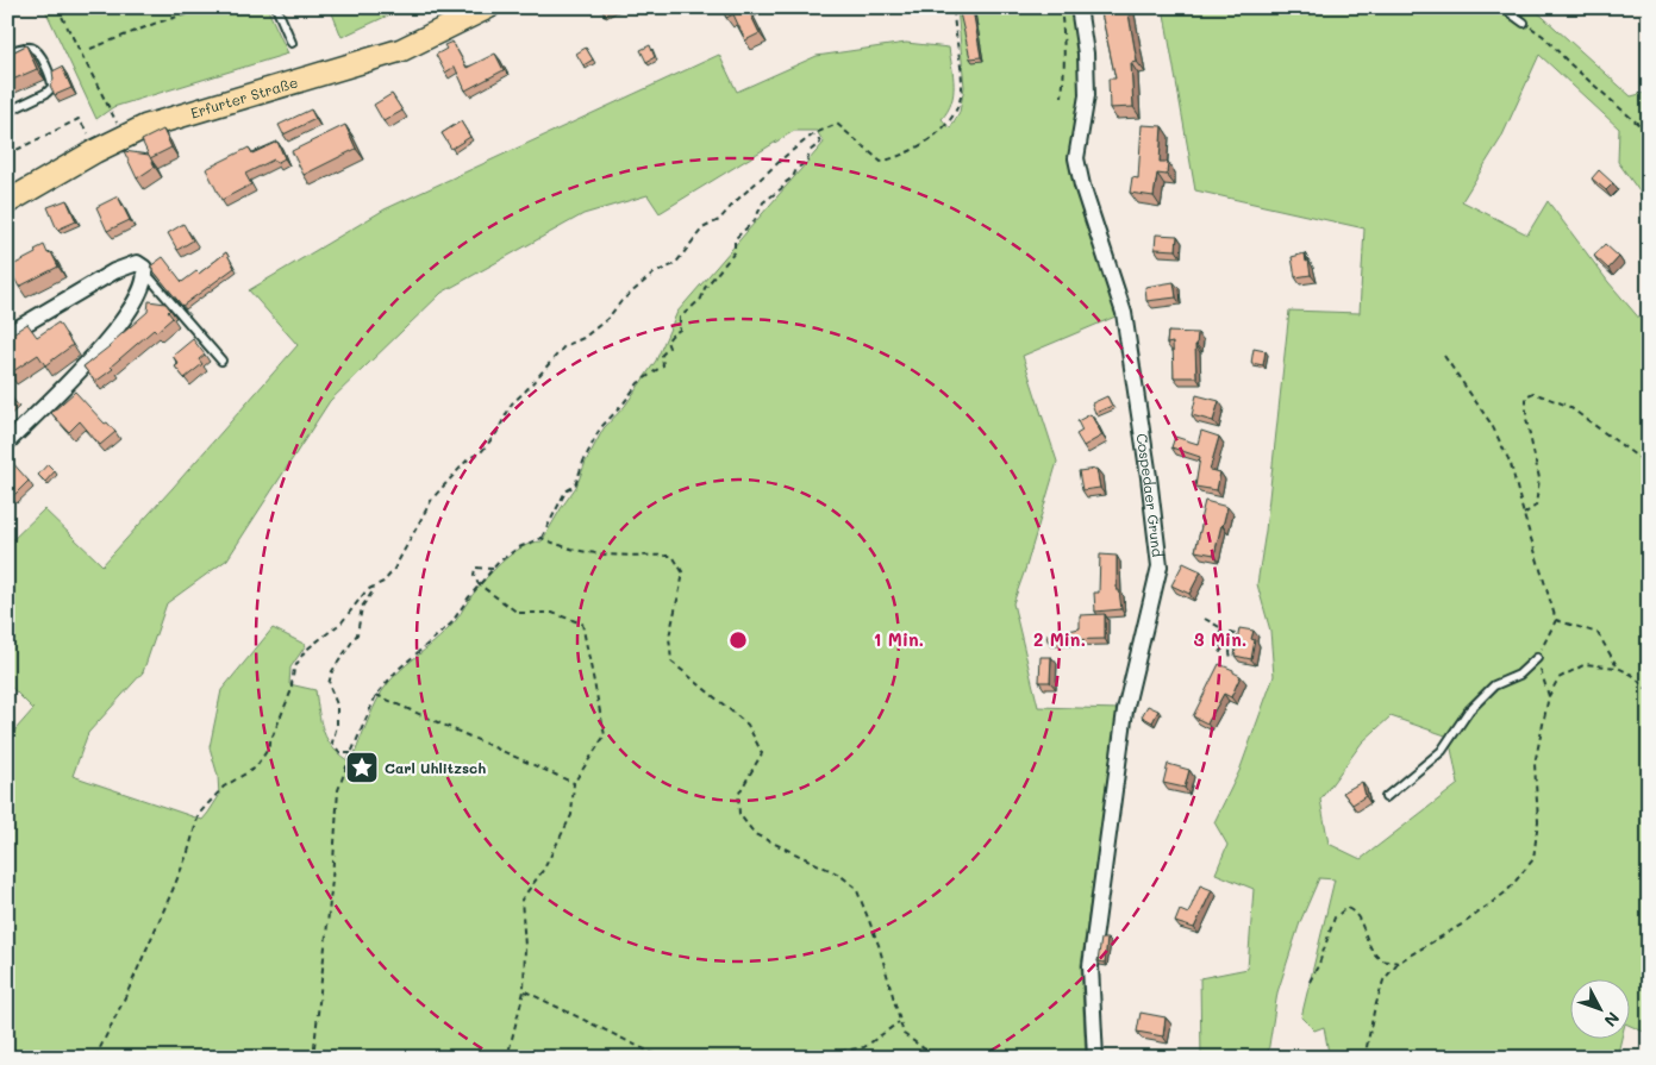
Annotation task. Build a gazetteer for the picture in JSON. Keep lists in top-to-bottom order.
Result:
{
  "streets": {
    "main road": ["Erfurter Straße"],
    "street": ["Cospedaer Grund"]
  },
  "places": {
    "place": ["Carl Uhlitzsch"]
  },
  "north": "bottom right",
  "rings": ["1 Min.", "2 Min.", "3 Min."]
}
